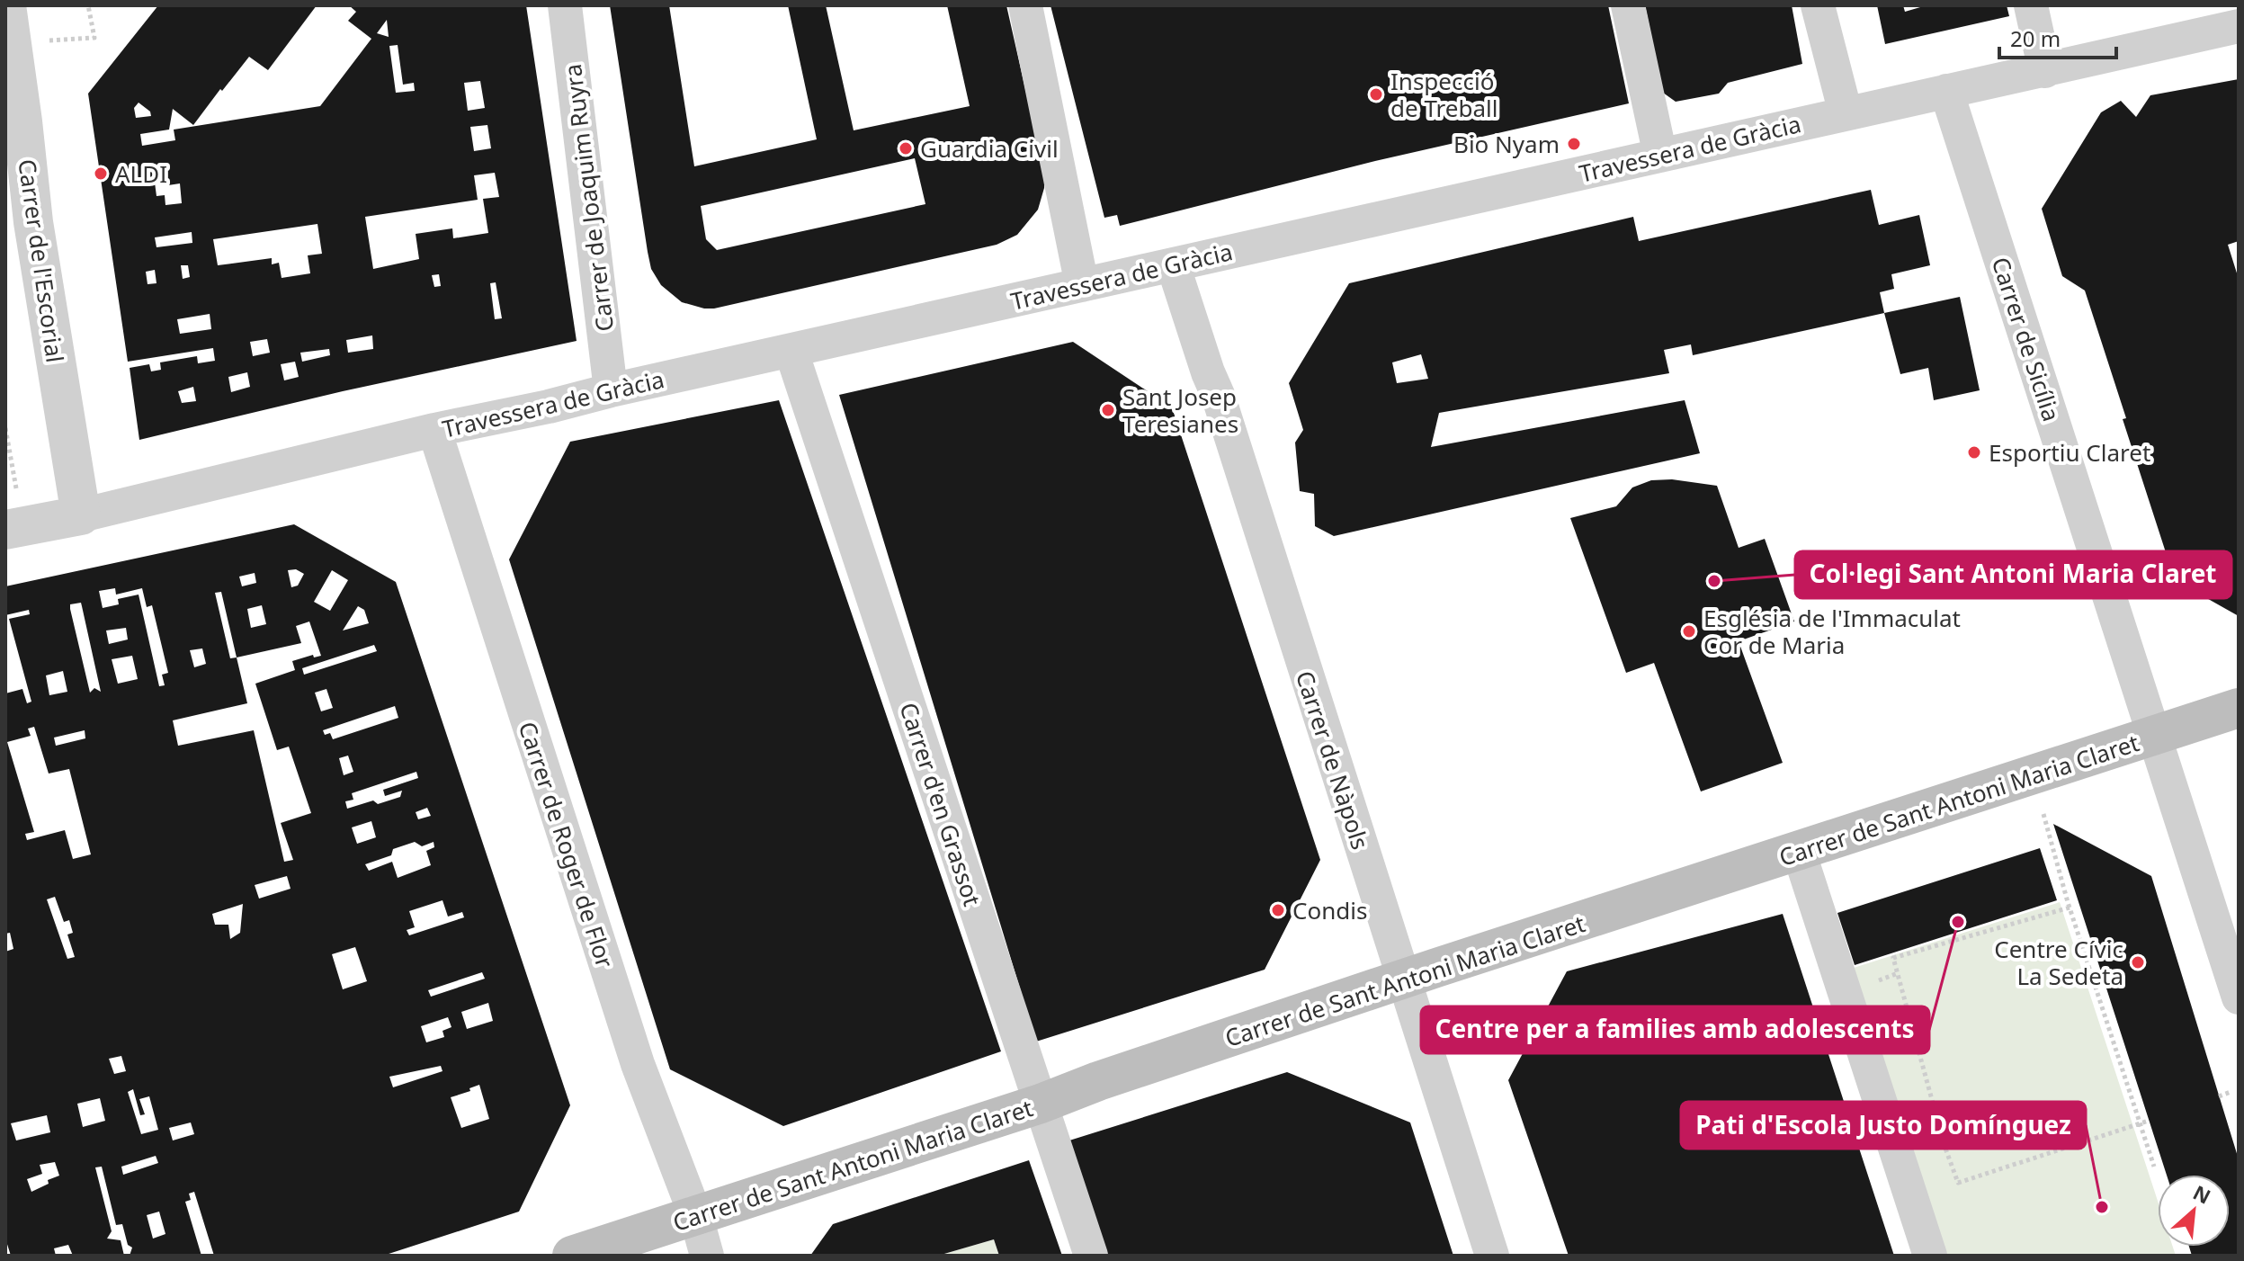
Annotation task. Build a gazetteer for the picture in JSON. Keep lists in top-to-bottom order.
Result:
{
  "streets": {
    "main road": ["Carrer de Sant Antoni Maria Claret"],
    "street": [
      "Travessera de Gràcia",
      "Carrer de Joaquim Ruyra",
      "Carrer de l'Escorial",
      "Carrer de Sicília",
      "Carrer de Nàpols",
      "Carrer d'en Grassot",
      "Carrer de Roger de Flor"
    ]
  },
  "crossings": [
    ["Travessera de Gràcia", "Carrer de Joaquim Ruyra"],
    ["Travessera de Gràcia", "Carrer de l'Escorial"],
    ["Travessera de Gràcia", "Carrer de Sicília"],
    ["Travessera de Gràcia", "Carrer de Nàpols"],
    ["Travessera de Gràcia", "Carrer d'en Grassot"],
    ["Travessera de Gràcia", "Carrer de Roger de Flor"],
    ["Carrer de Sicília", "Carrer de Sant Antoni Maria Claret"],
    ["Carrer de Nàpols", "Carrer de Sant Antoni Maria Claret"],
    ["Carrer de Sant Antoni Maria Claret", "Carrer d'en Grassot"],
    ["Carrer de Sant Antoni Maria Claret", "Carrer de Roger de Flor"]
  ],
  "places": [
    "Inspecció de Treball",
    "Bio Nyam",
    "Guardia Civil",
    "ALDI",
    "Sant Josep Teresianes",
    "Esportiu Claret",
    "Col·legi Sant Antoni Maria Claret",
    "Església de l'Immaculat Cor de Maria",
    "Condis",
    "Centre per a families amb adolescents",
    "Centre Cívic La Sedeta",
    "Pati d'Escola Justo Domínguez"
  ],
  "scale_bar": "20 m",
  "north": "top right"
}
